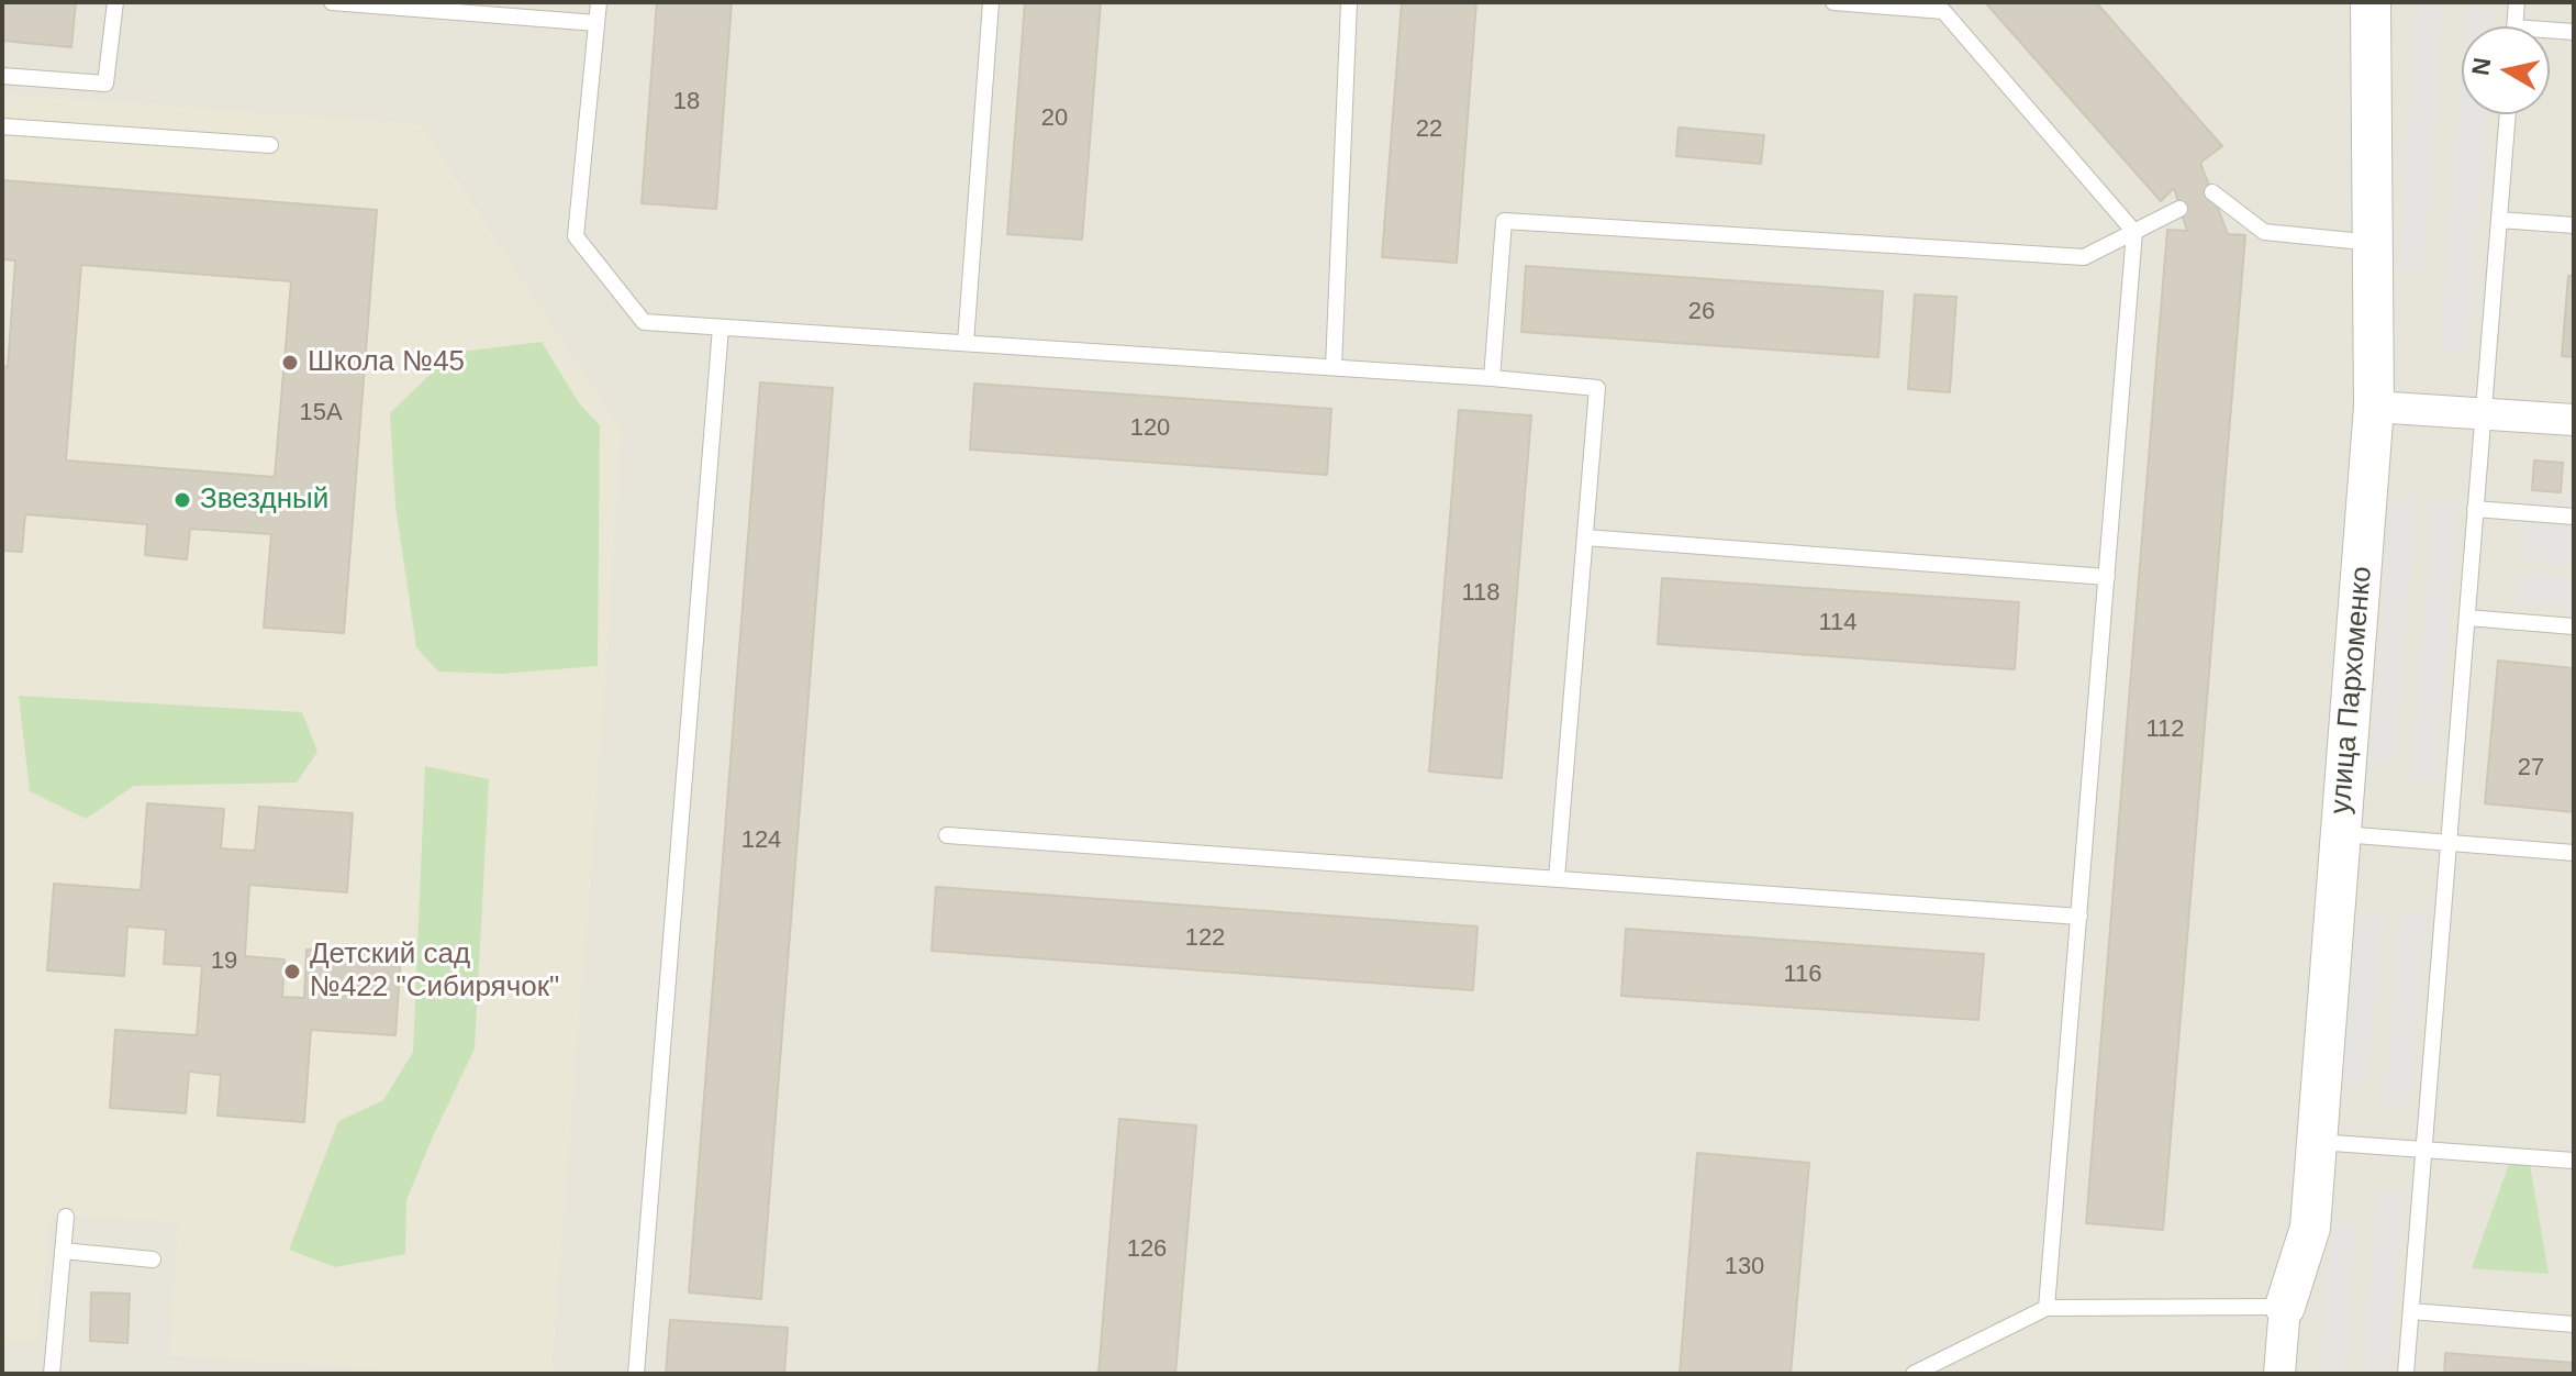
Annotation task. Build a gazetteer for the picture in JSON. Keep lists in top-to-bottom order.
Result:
{
  "streets": {
    "street": ["улица Пархоменко"]
  },
  "places": ["Школа №45", "Звездный", "Детский сад №422 \"Сибирячок\""],
  "house_numbers": [
    "18",
    "20",
    "22",
    "26",
    "15А",
    "120",
    "118",
    "114",
    "112",
    "27",
    "124",
    "122",
    "19",
    "116",
    "126",
    "130"
  ],
  "north": "left"
}
